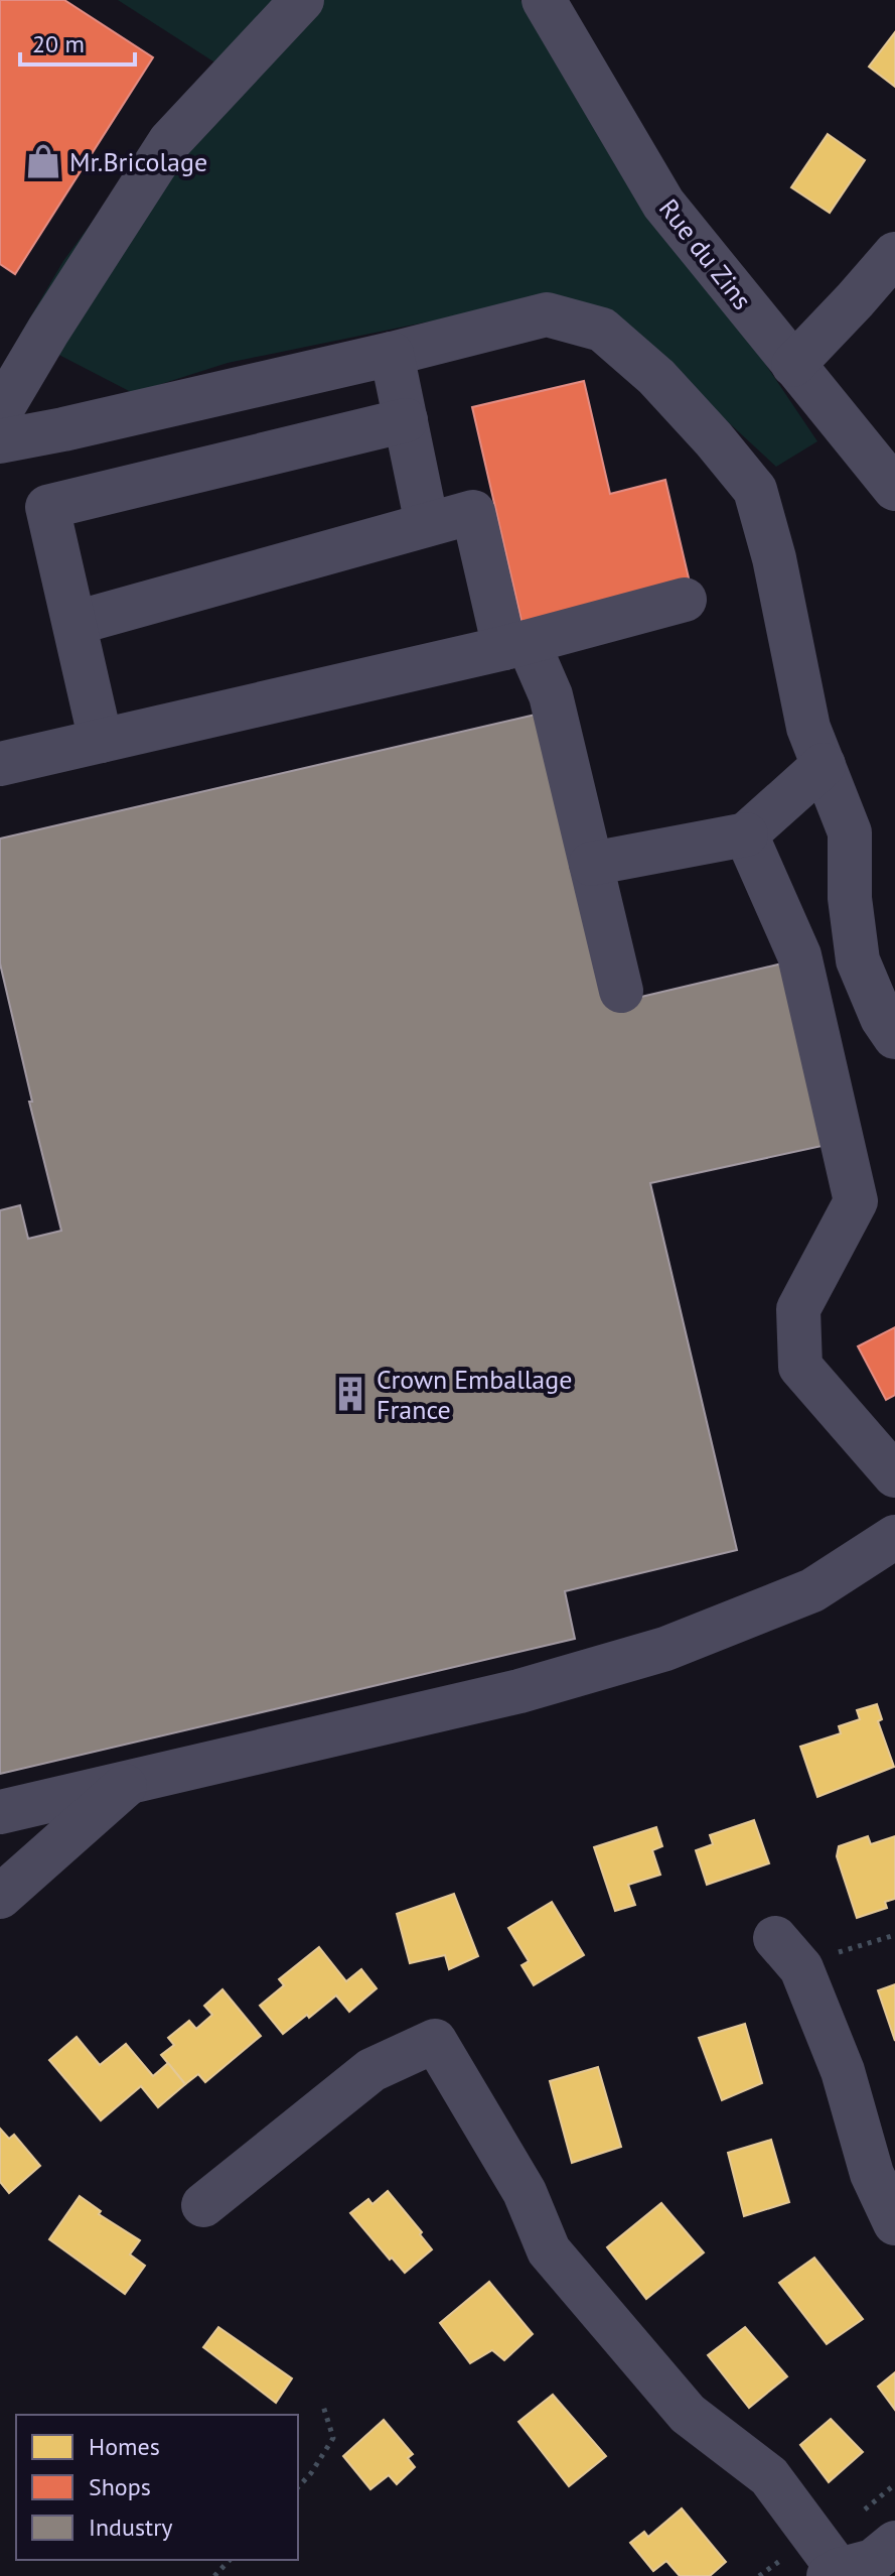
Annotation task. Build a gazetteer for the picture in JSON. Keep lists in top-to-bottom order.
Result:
{
  "streets": {
    "street": ["Rue du Zins"]
  },
  "places": {
    "shop": ["Mr.Bricolage"],
    "building": ["Crown Emballage France"]
  },
  "legend": ["Homes", "Shops", "Industry"],
  "scale_bar": "20 m"
}
